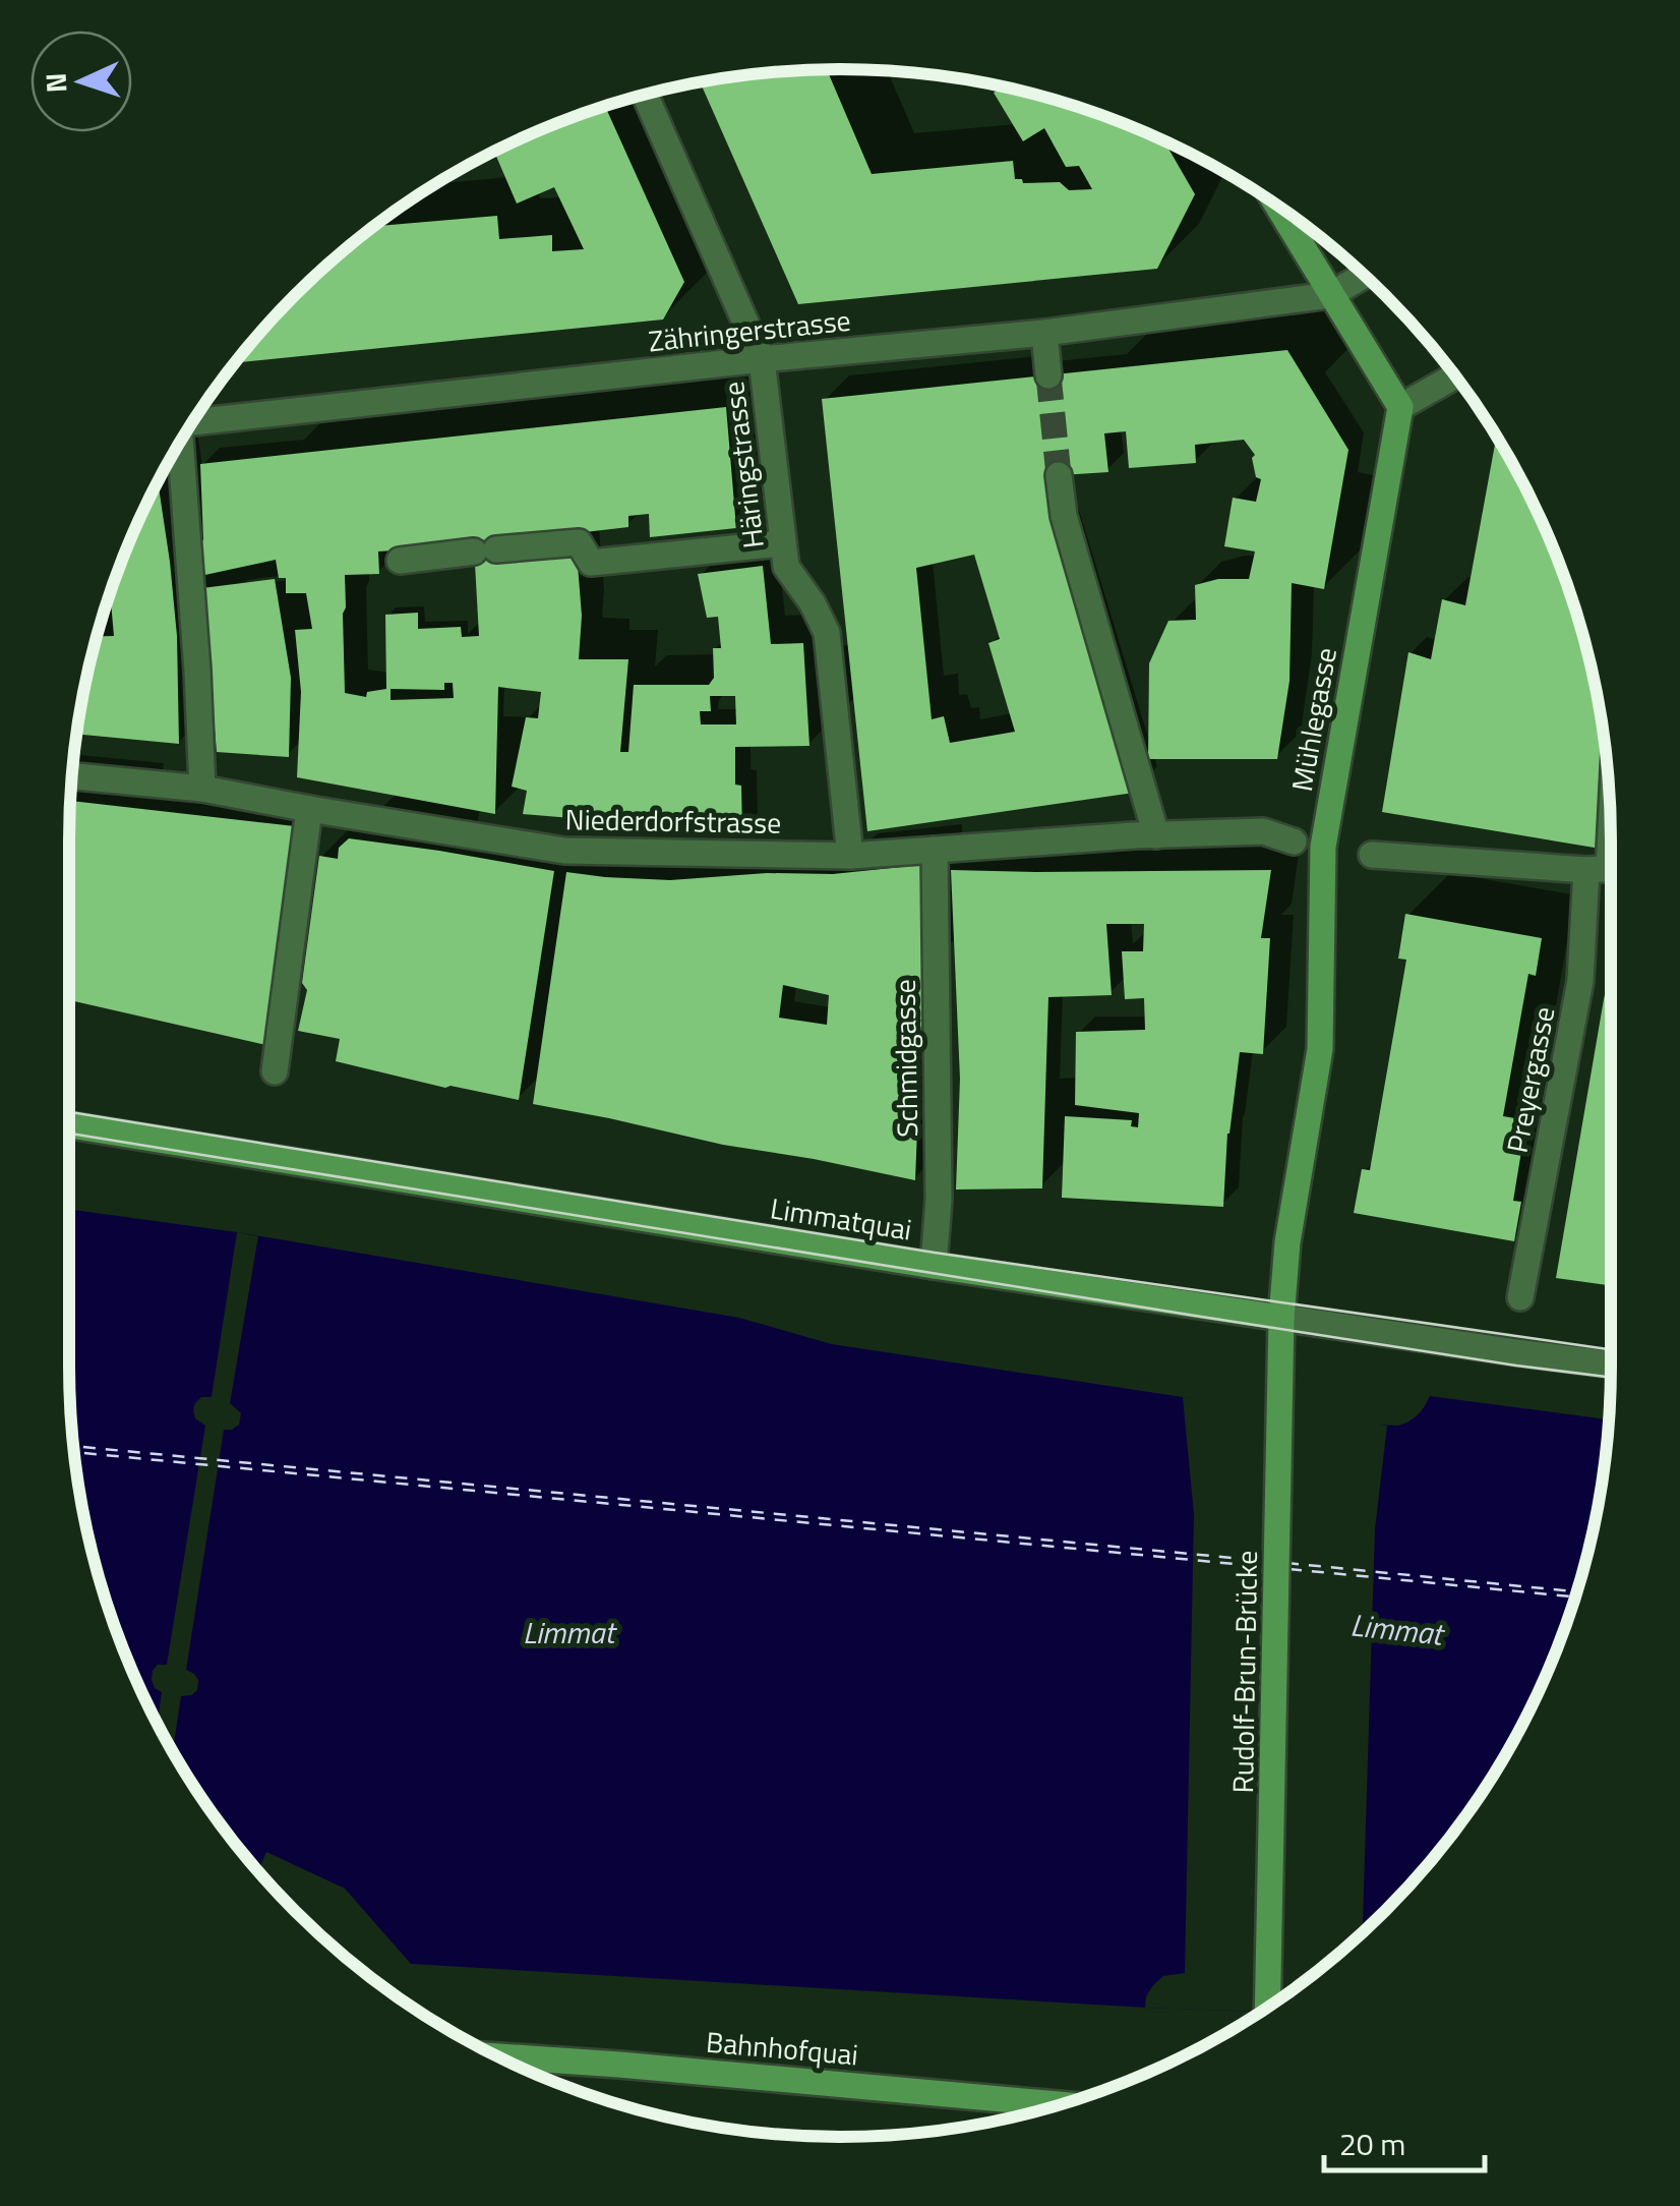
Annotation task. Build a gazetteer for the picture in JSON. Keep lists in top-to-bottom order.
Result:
{
  "streets": {
    "street": [
      "Zähringerstrasse",
      "Häringstrasse",
      "Mühlegasse",
      "Niederdorfstrasse",
      "Schmidgasse",
      "Preyergasse",
      "Limmatquai",
      "Rudolf-Brun-Brücke",
      "Bahnhofquai"
    ]
  },
  "crossings": [
    ["Zähringerstrasse", "Häringstrasse"],
    ["Häringstrasse", "Niederdorfstrasse"],
    ["Mühlegasse", "Limmatquai"],
    ["Mühlegasse", "Rudolf-Brun-Brücke"],
    ["Niederdorfstrasse", "Schmidgasse"],
    ["Schmidgasse", "Limmatquai"],
    ["Limmatquai", "Rudolf-Brun-Brücke"]
  ],
  "water": ["Limmat"],
  "scale_bar": "20 m",
  "north": "left"
}
